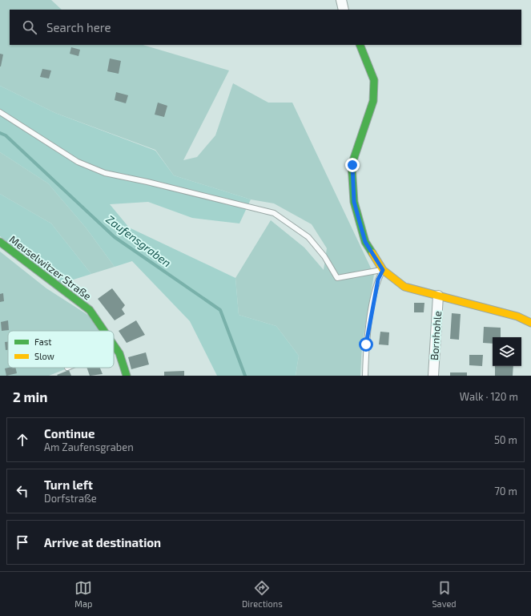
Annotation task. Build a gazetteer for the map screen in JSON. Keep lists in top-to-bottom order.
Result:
{
  "streets": {
    "street": ["Meuselwitzer Straße", "Bornhohle"]
  },
  "water": ["Zaufensgraben"],
  "legend": ["Fast", "Slow"],
  "page": {
    "search": "Search here",
    "heading": ["2 min", "Walk · 120 m"],
    "list": [
      ["Continue", "Am Zaufensgraben", "50 m"],
      ["Turn left", "Dorfstraße", "70 m"],
      "Arrive at destination"
    ],
    "nav": ["Map", "Directions", "Saved"]
  }
}
